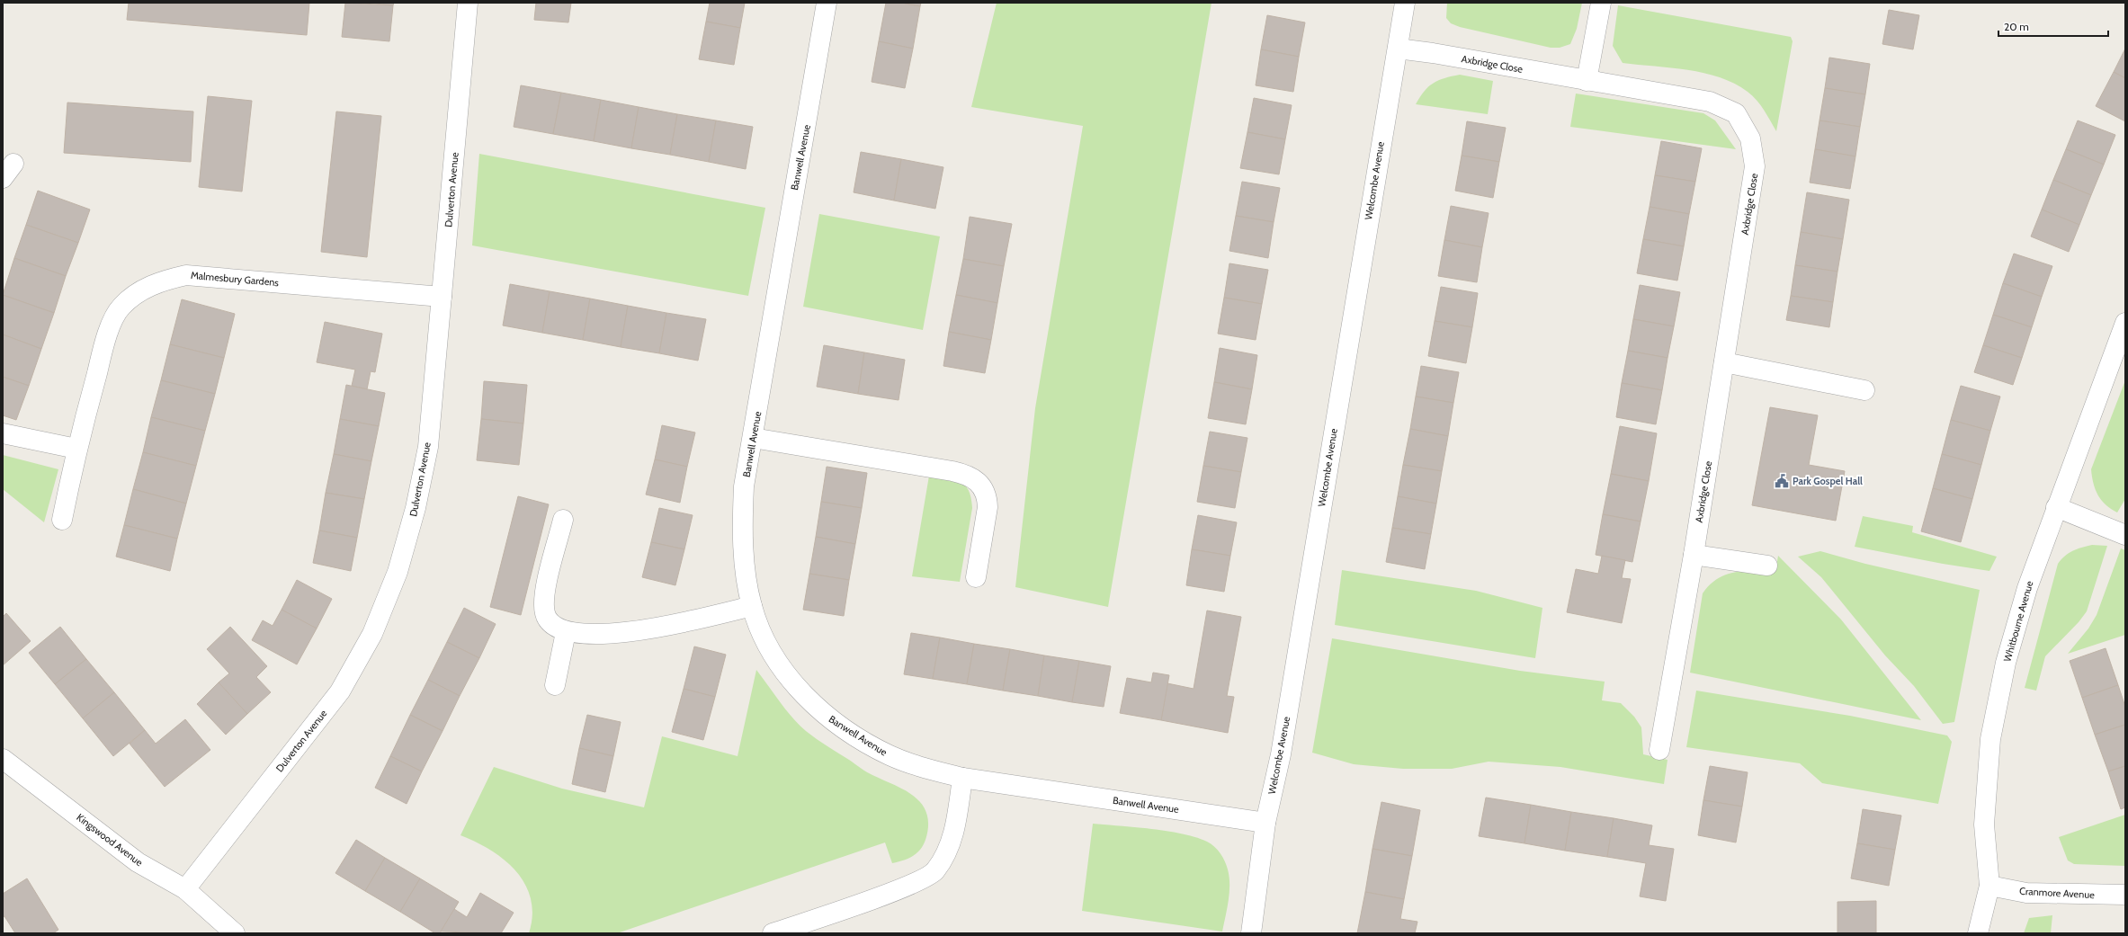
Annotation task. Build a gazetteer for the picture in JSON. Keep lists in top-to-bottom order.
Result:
{
  "streets": {
    "street": [
      "Axbridge Close",
      "Banwell Avenue",
      "Welcombe Avenue",
      "Dulverton Avenue",
      "Malmesbury Gardens",
      "Whitbourne Avenue",
      "Kingswood Avenue",
      "Cranmore Avenue"
    ]
  },
  "crossings": [
    ["Axbridge Close", "Welcombe Avenue"],
    ["Banwell Avenue", "Welcombe Avenue"],
    ["Dulverton Avenue", "Malmesbury Gardens"],
    ["Dulverton Avenue", "Kingswood Avenue"],
    ["Whitbourne Avenue", "Cranmore Avenue"]
  ],
  "places": {
    "public building": ["Park Gospel Hall"]
  },
  "scale_bar": "20 m"
}
